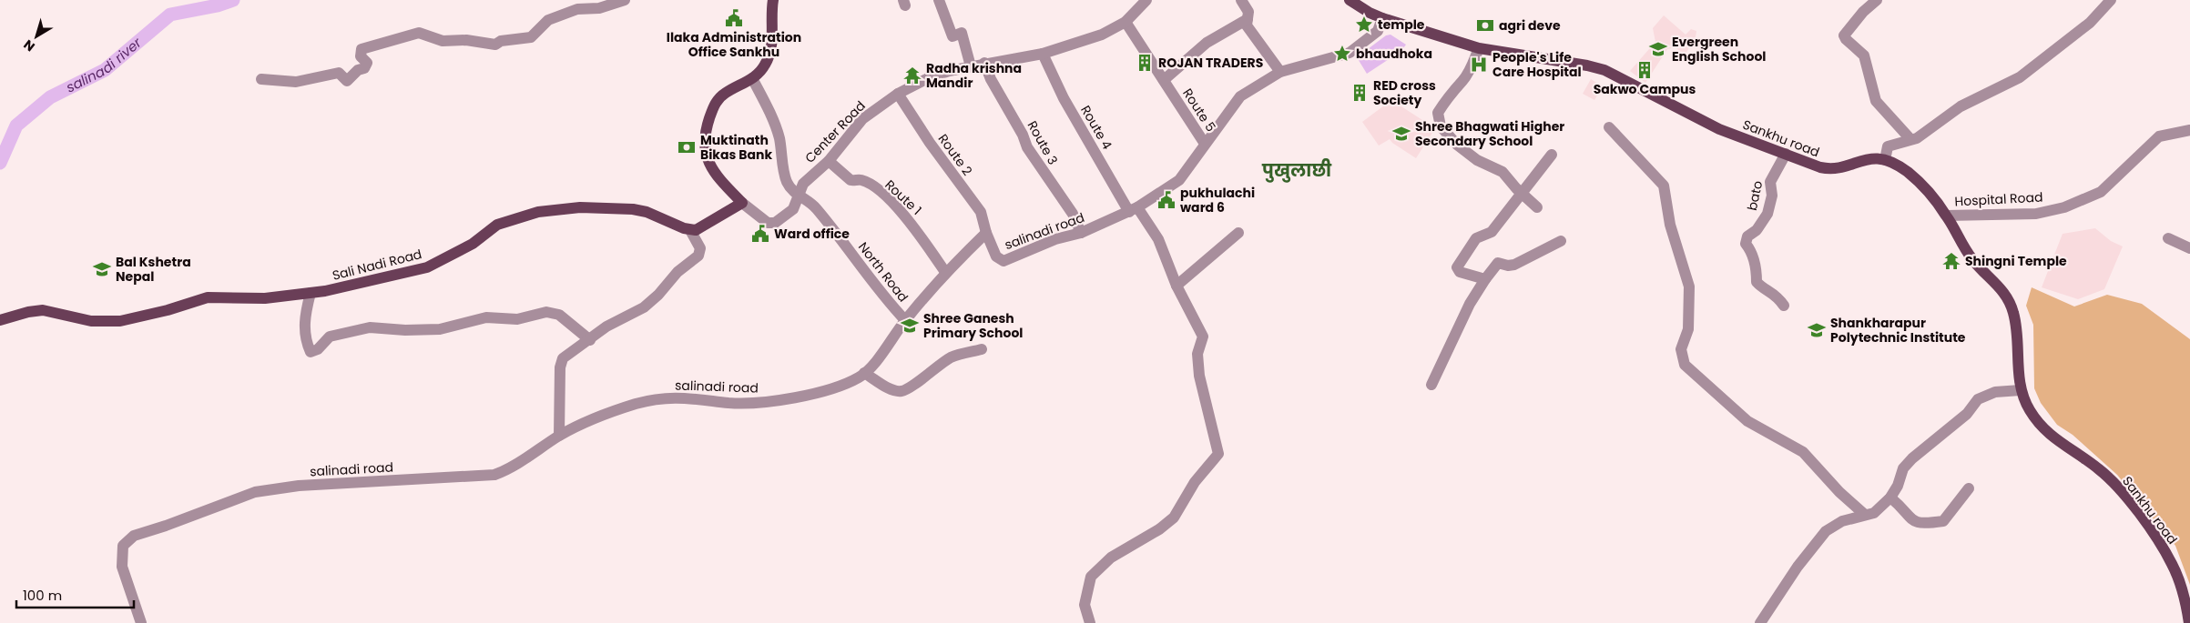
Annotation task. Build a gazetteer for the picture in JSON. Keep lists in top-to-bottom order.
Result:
{
  "streets": {
    "main road": ["Sankhu road", "Sali Nadi Road"],
    "street": [
      "Route 5",
      "Route 4",
      "Center Road",
      "Route 3",
      "Route 2",
      "bato",
      "Route 1",
      "Hospital Road",
      "salinadi road",
      "North Road"
    ]
  },
  "crossings": [
    ["Route 5", "Center Road"],
    ["Route 5", "salinadi road"],
    ["Route 4", "Center Road"],
    ["Route 4", "salinadi road"],
    ["Center Road", "Route 3"],
    ["Center Road", "Route 2"],
    ["Center Road", "Route 1"],
    ["Center Road", "North Road"],
    ["Sankhu road", "bato"],
    ["Sankhu road", "Hospital Road"],
    ["Sankhu road", "salinadi road"],
    ["Route 3", "salinadi road"],
    ["Route 2", "salinadi road"],
    ["Route 1", "salinadi road"],
    ["salinadi road", "North Road"]
  ],
  "districts": ["पुखुलाछी"],
  "water": ["salinadi river"],
  "places": {
    "public building": ["Ilaka Administration Office Sankhu", "pukhulachi ward 6", "Ward office"],
    "place": ["temple", "bhaudhoka"],
    "bank": ["agri deve", "Muktinath Bikas Bank"],
    "school or university": [
      "Evergreen English School",
      "Shree Bhagwati Higher Secondary School",
      "Bal Kshetra Nepal",
      "Shree Ganesh Primary School",
      "Shankharapur Polytechnic Institute"
    ],
    "building": ["ROJAN TRADERS", "Sakwo Campus", "RED cross Society"],
    "hospital": ["People's Life Care Hospital"],
    "temple": ["Radha krishna Mandir", "Shingni Temple"]
  },
  "scale_bar": "100 m",
  "north": "bottom left"
}
